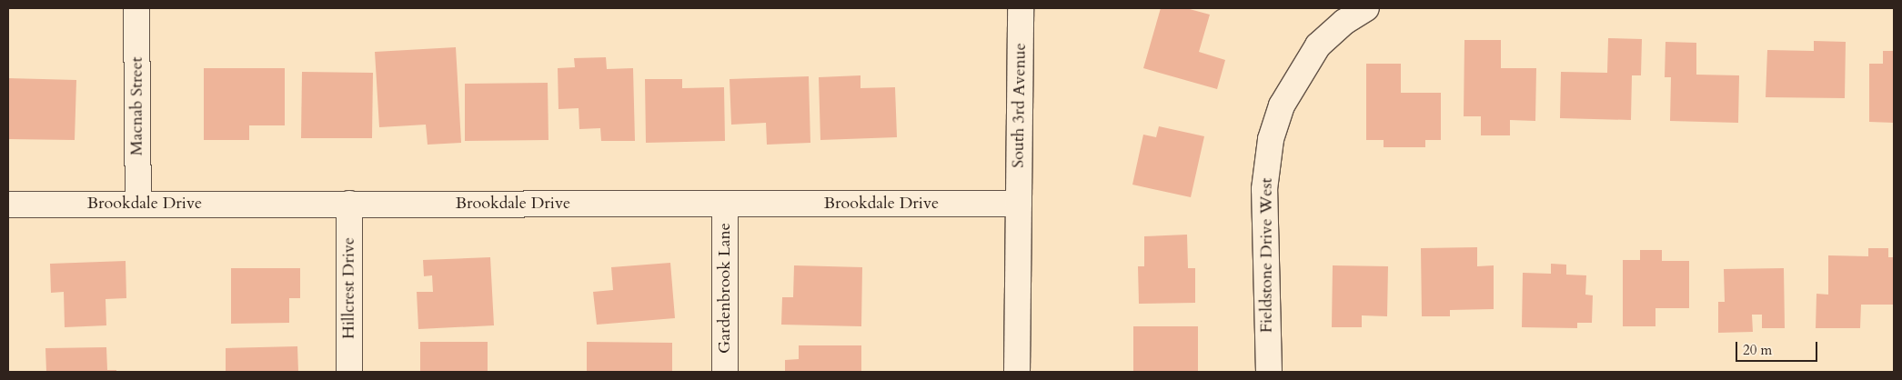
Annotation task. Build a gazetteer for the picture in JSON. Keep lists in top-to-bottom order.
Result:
{
  "streets": {
    "street": [
      "South 3rd Avenue",
      "Macnab Street",
      "Brookdale Drive",
      "Fieldstone Drive West",
      "Hillcrest Drive",
      "Gardenbrook Lane"
    ]
  },
  "crossings": [
    ["South 3rd Avenue", "Brookdale Drive"],
    ["Macnab Street", "Brookdale Drive"],
    ["Brookdale Drive", "Hillcrest Drive"],
    ["Brookdale Drive", "Gardenbrook Lane"]
  ],
  "scale_bar": "20 m"
}
